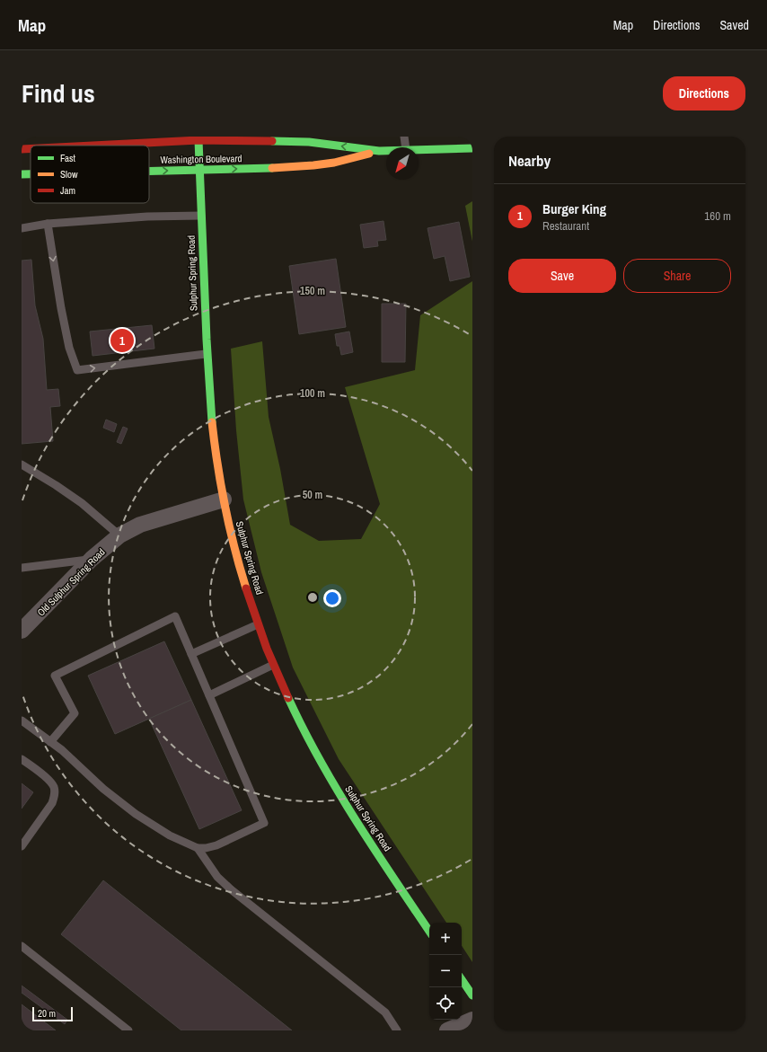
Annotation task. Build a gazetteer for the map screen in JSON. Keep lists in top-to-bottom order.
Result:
{
  "streets": {
    "main road": ["Washington Boulevard", "Sulphur Spring Road"],
    "street": ["Old Sulphur Spring Road"]
  },
  "crossings": [
    ["Washington Boulevard", "Sulphur Spring Road"],
    ["Sulphur Spring Road", "Old Sulphur Spring Road"]
  ],
  "legend": ["Fast", "Slow", "Jam"],
  "scale_bar": "20 m",
  "north": "bottom left",
  "page": {
    "header": "Map",
    "nav": ["Map", "Directions", "Saved"],
    "title": "Find us",
    "buttons": [
      "Directions",
      ["Save", "Share"]
    ],
    "heading": "Nearby",
    "list": [
      {
        "mark": "1",
        "name": "Burger King",
        "note": "Restaurant",
        "value": "160 m"
      }
    ],
    "pins": "1",
    "map_buttons": ["+", "−"],
    "scale": "20 m"
  },
  "rings": ["150 m", "100 m", "50 m"]
}
